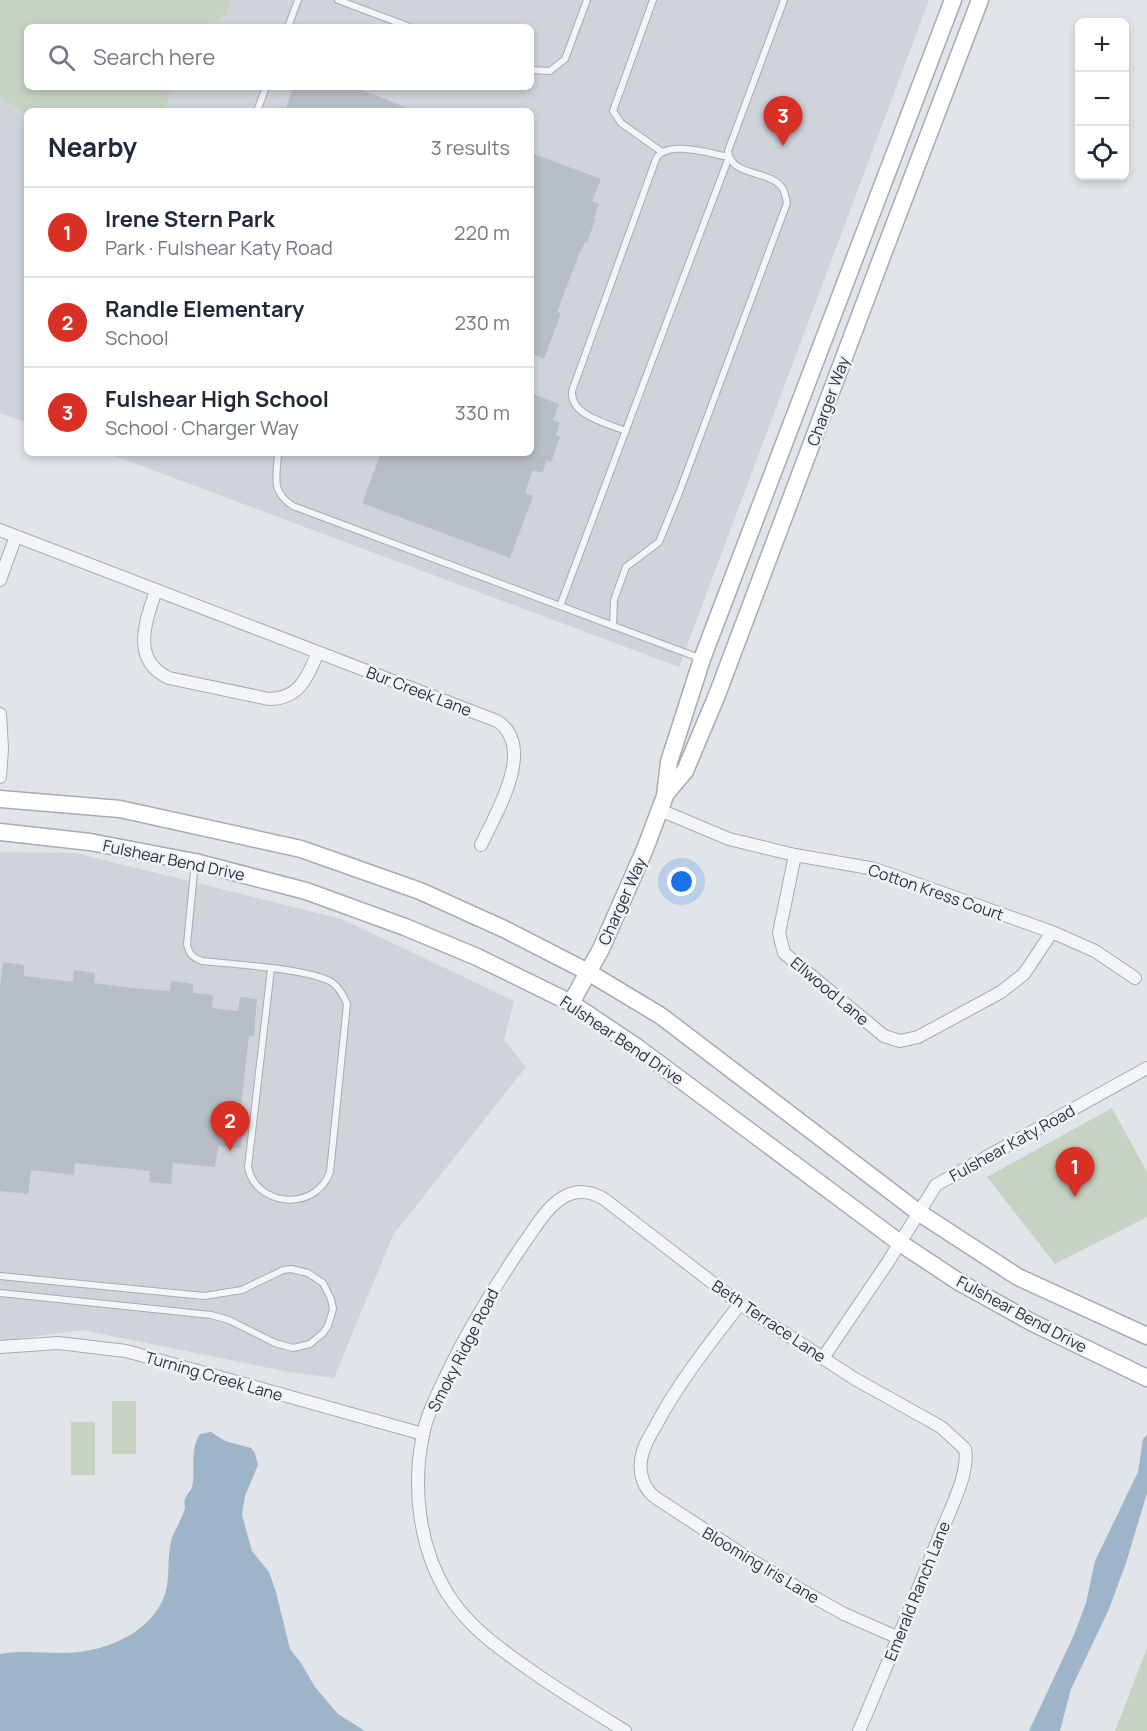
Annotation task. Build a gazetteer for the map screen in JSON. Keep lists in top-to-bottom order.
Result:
{
  "streets": {
    "street": [
      "Charger Way",
      "Bur Creek Lane",
      "Fulshear Bend Drive",
      "Cotton Kress Court",
      "Ellwood Lane",
      "Fulshear Katy Road",
      "Beth Terrace Lane",
      "Smoky Ridge Road",
      "Turning Creek Lane",
      "Blooming Iris Lane",
      "Emerald Ranch Lane"
    ]
  },
  "crossings": [
    ["Charger Way", "Fulshear Bend Drive"],
    ["Charger Way", "Cotton Kress Court"],
    ["Fulshear Bend Drive", "Fulshear Katy Road"],
    ["Cotton Kress Court", "Ellwood Lane"],
    ["Fulshear Katy Road", "Beth Terrace Lane"],
    ["Beth Terrace Lane", "Smoky Ridge Road"],
    ["Beth Terrace Lane", "Blooming Iris Lane"],
    ["Beth Terrace Lane", "Emerald Ranch Lane"],
    ["Smoky Ridge Road", "Turning Creek Lane"],
    ["Blooming Iris Lane", "Emerald Ranch Lane"]
  ],
  "page": {
    "map_buttons": ["+", "−"],
    "search": "Search here",
    "pins": ["3", "2", "1"],
    "heading": ["Nearby", "3 results"],
    "list": [
      {
        "mark": "1",
        "name": "Irene Stern Park",
        "note": "Park · Fulshear Katy Road",
        "value": "220 m"
      },
      {
        "mark": "2",
        "name": "Randle Elementary",
        "note": "School",
        "value": "230 m"
      },
      {
        "mark": "3",
        "name": "Fulshear High School",
        "note": "School · Charger Way",
        "value": "330 m"
      }
    ]
  }
}
